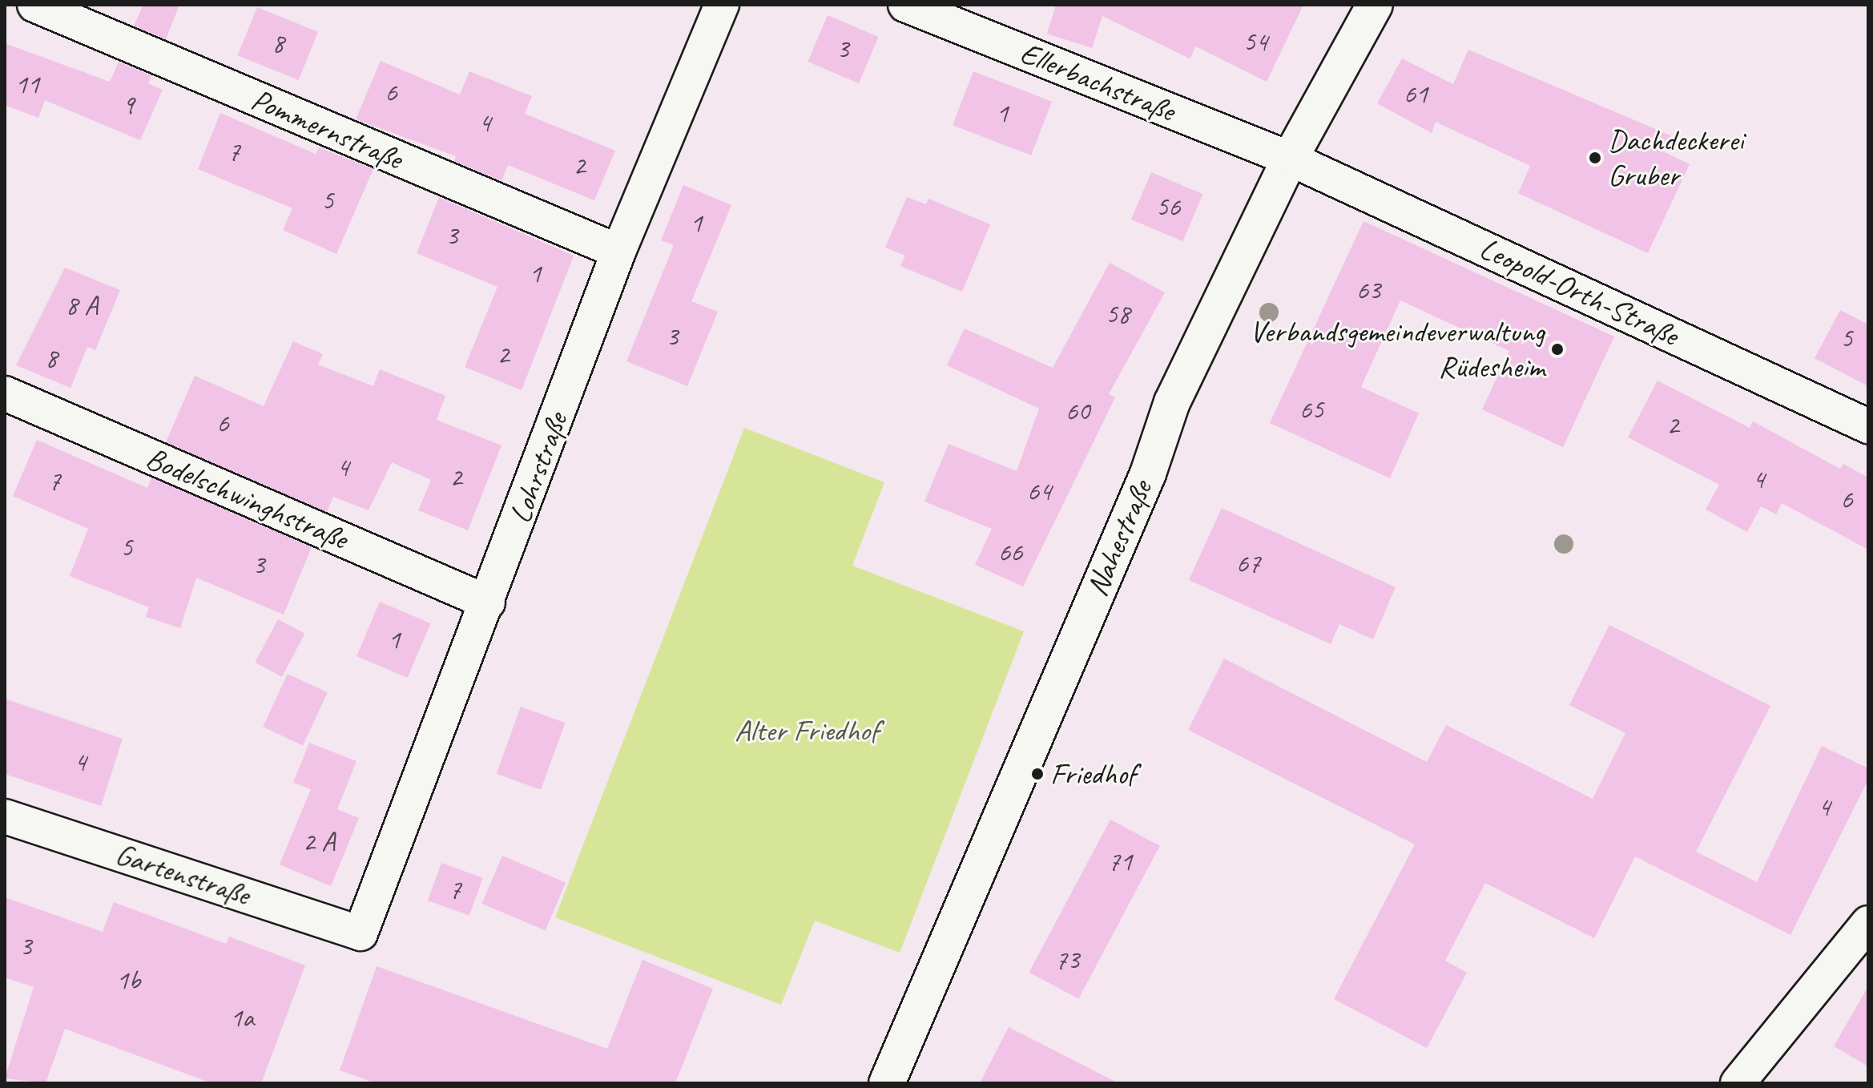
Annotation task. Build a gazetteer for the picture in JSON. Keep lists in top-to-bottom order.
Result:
{
  "streets": {
    "street": [
      "Ellerbachstraße",
      "Pommernstraße",
      "Leopold-Orth-Straße",
      "Lohrstraße",
      "Bodelschwinghstraße",
      "Nahestraße",
      "Gartenstraße"
    ]
  },
  "crossings": [
    ["Ellerbachstraße", "Leopold-Orth-Straße"],
    ["Ellerbachstraße", "Nahestraße"],
    ["Pommernstraße", "Lohrstraße"],
    ["Leopold-Orth-Straße", "Nahestraße"],
    ["Lohrstraße", "Bodelschwinghstraße"],
    ["Lohrstraße", "Gartenstraße"]
  ],
  "parks": ["Alter Friedhof"],
  "places": ["Dachdeckerei Gruber", "Verbandsgemeindeverwaltung Rüdesheim", "Friedhof"],
  "house_numbers": [
    "54",
    "8",
    "3",
    "11",
    "6",
    "61",
    "9",
    "1",
    "4",
    "7",
    "2",
    "5",
    "56",
    "1",
    "3",
    "1",
    "63",
    "8 A",
    "58",
    "3",
    "5",
    "2",
    "8",
    "65",
    "60",
    "6",
    "2",
    "4",
    "2",
    "4",
    "7",
    "64",
    "6",
    "5",
    "66",
    "67",
    "3",
    "1",
    "4",
    "4",
    "2 A",
    "71",
    "7",
    "3",
    "73",
    "1b",
    "1a"
  ]
}
